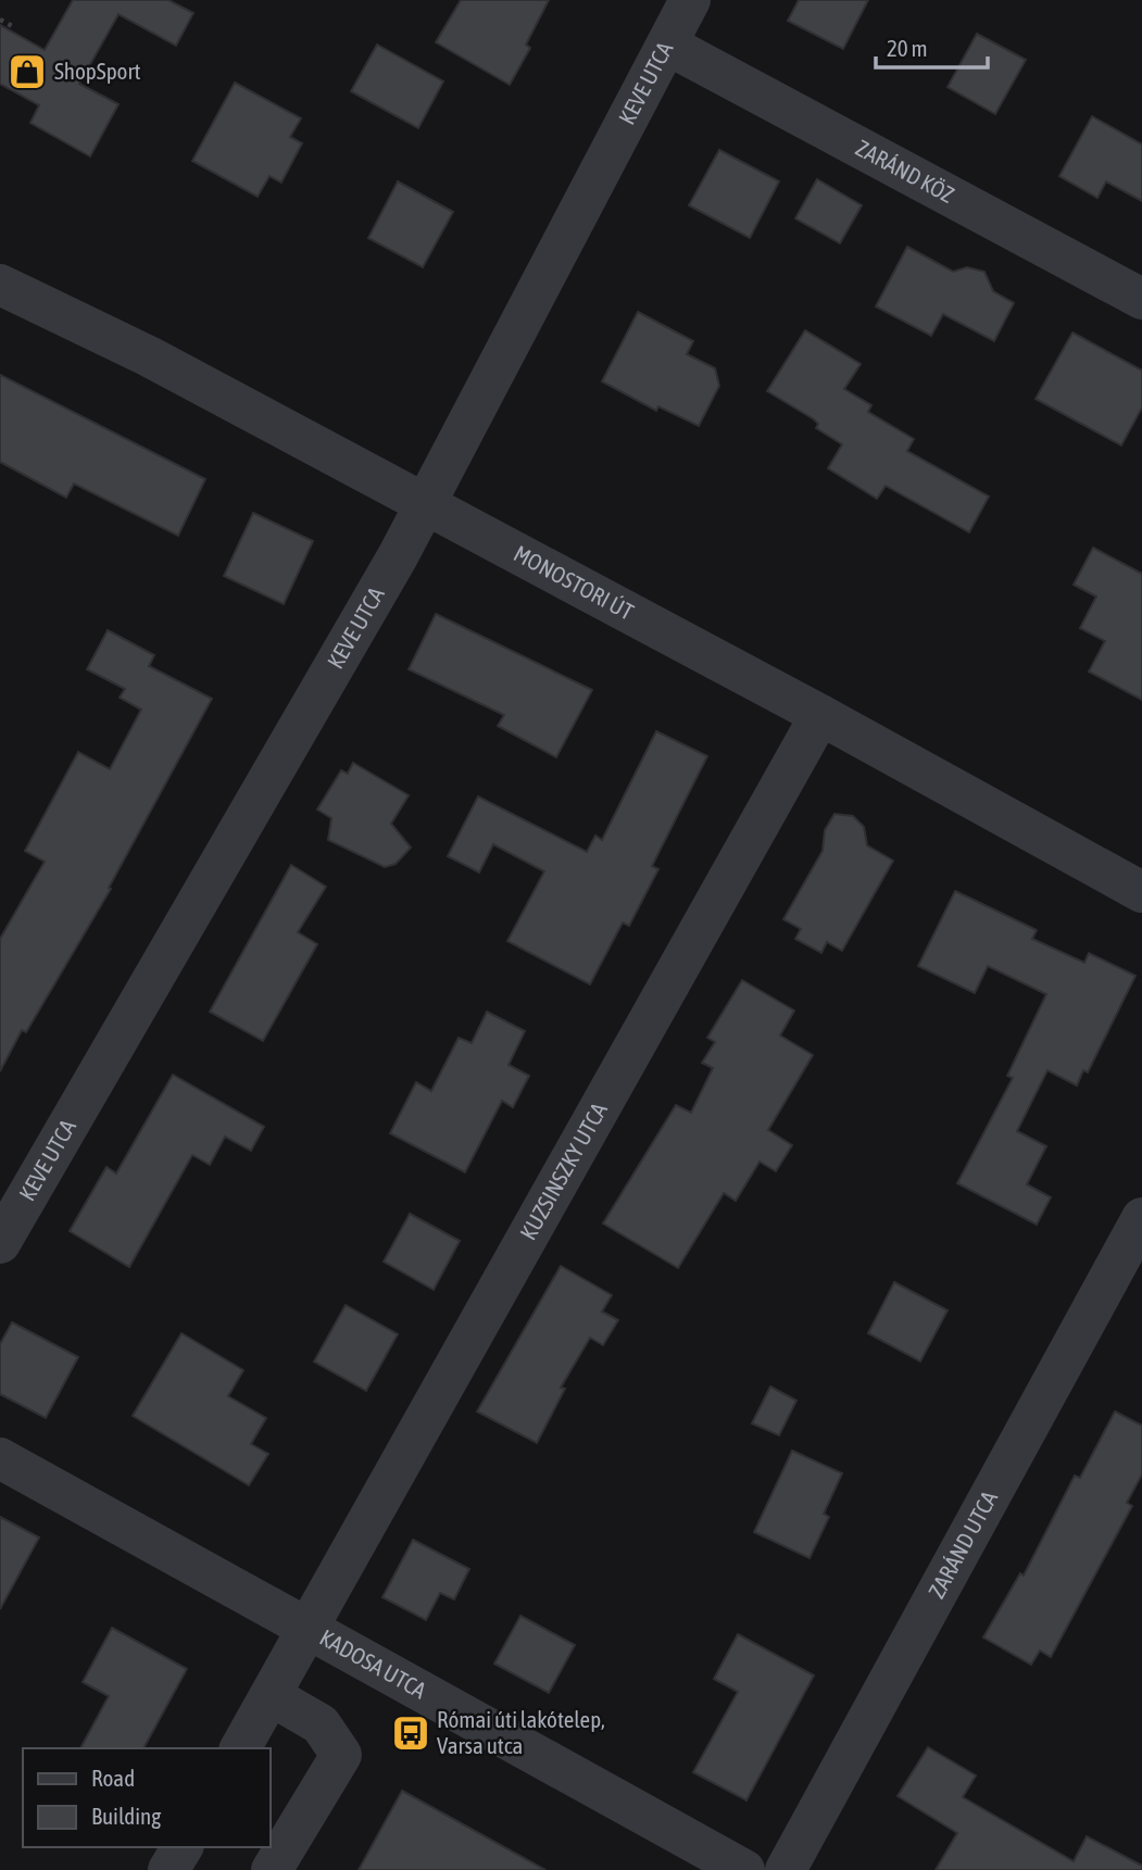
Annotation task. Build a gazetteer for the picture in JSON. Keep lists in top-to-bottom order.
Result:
{
  "streets": {
    "street": [
      "KEVE UTCA",
      "ZARÁND KÖZ",
      "MONOSTORI ÚT",
      "KUZSINSZKY UTCA",
      "ZARÁND UTCA",
      "KADOSA UTCA"
    ]
  },
  "crossings": [
    ["KEVE UTCA", "ZARÁND KÖZ"],
    ["KEVE UTCA", "MONOSTORI ÚT"],
    ["MONOSTORI ÚT", "KUZSINSZKY UTCA"],
    ["KUZSINSZKY UTCA", "KADOSA UTCA"]
  ],
  "places": {
    "shop": ["ShopSport"],
    "bus stop": ["Római úti lakótelep, Varsa utca"]
  },
  "legend": ["Road", "Building"],
  "scale_bar": "20 m"
}
